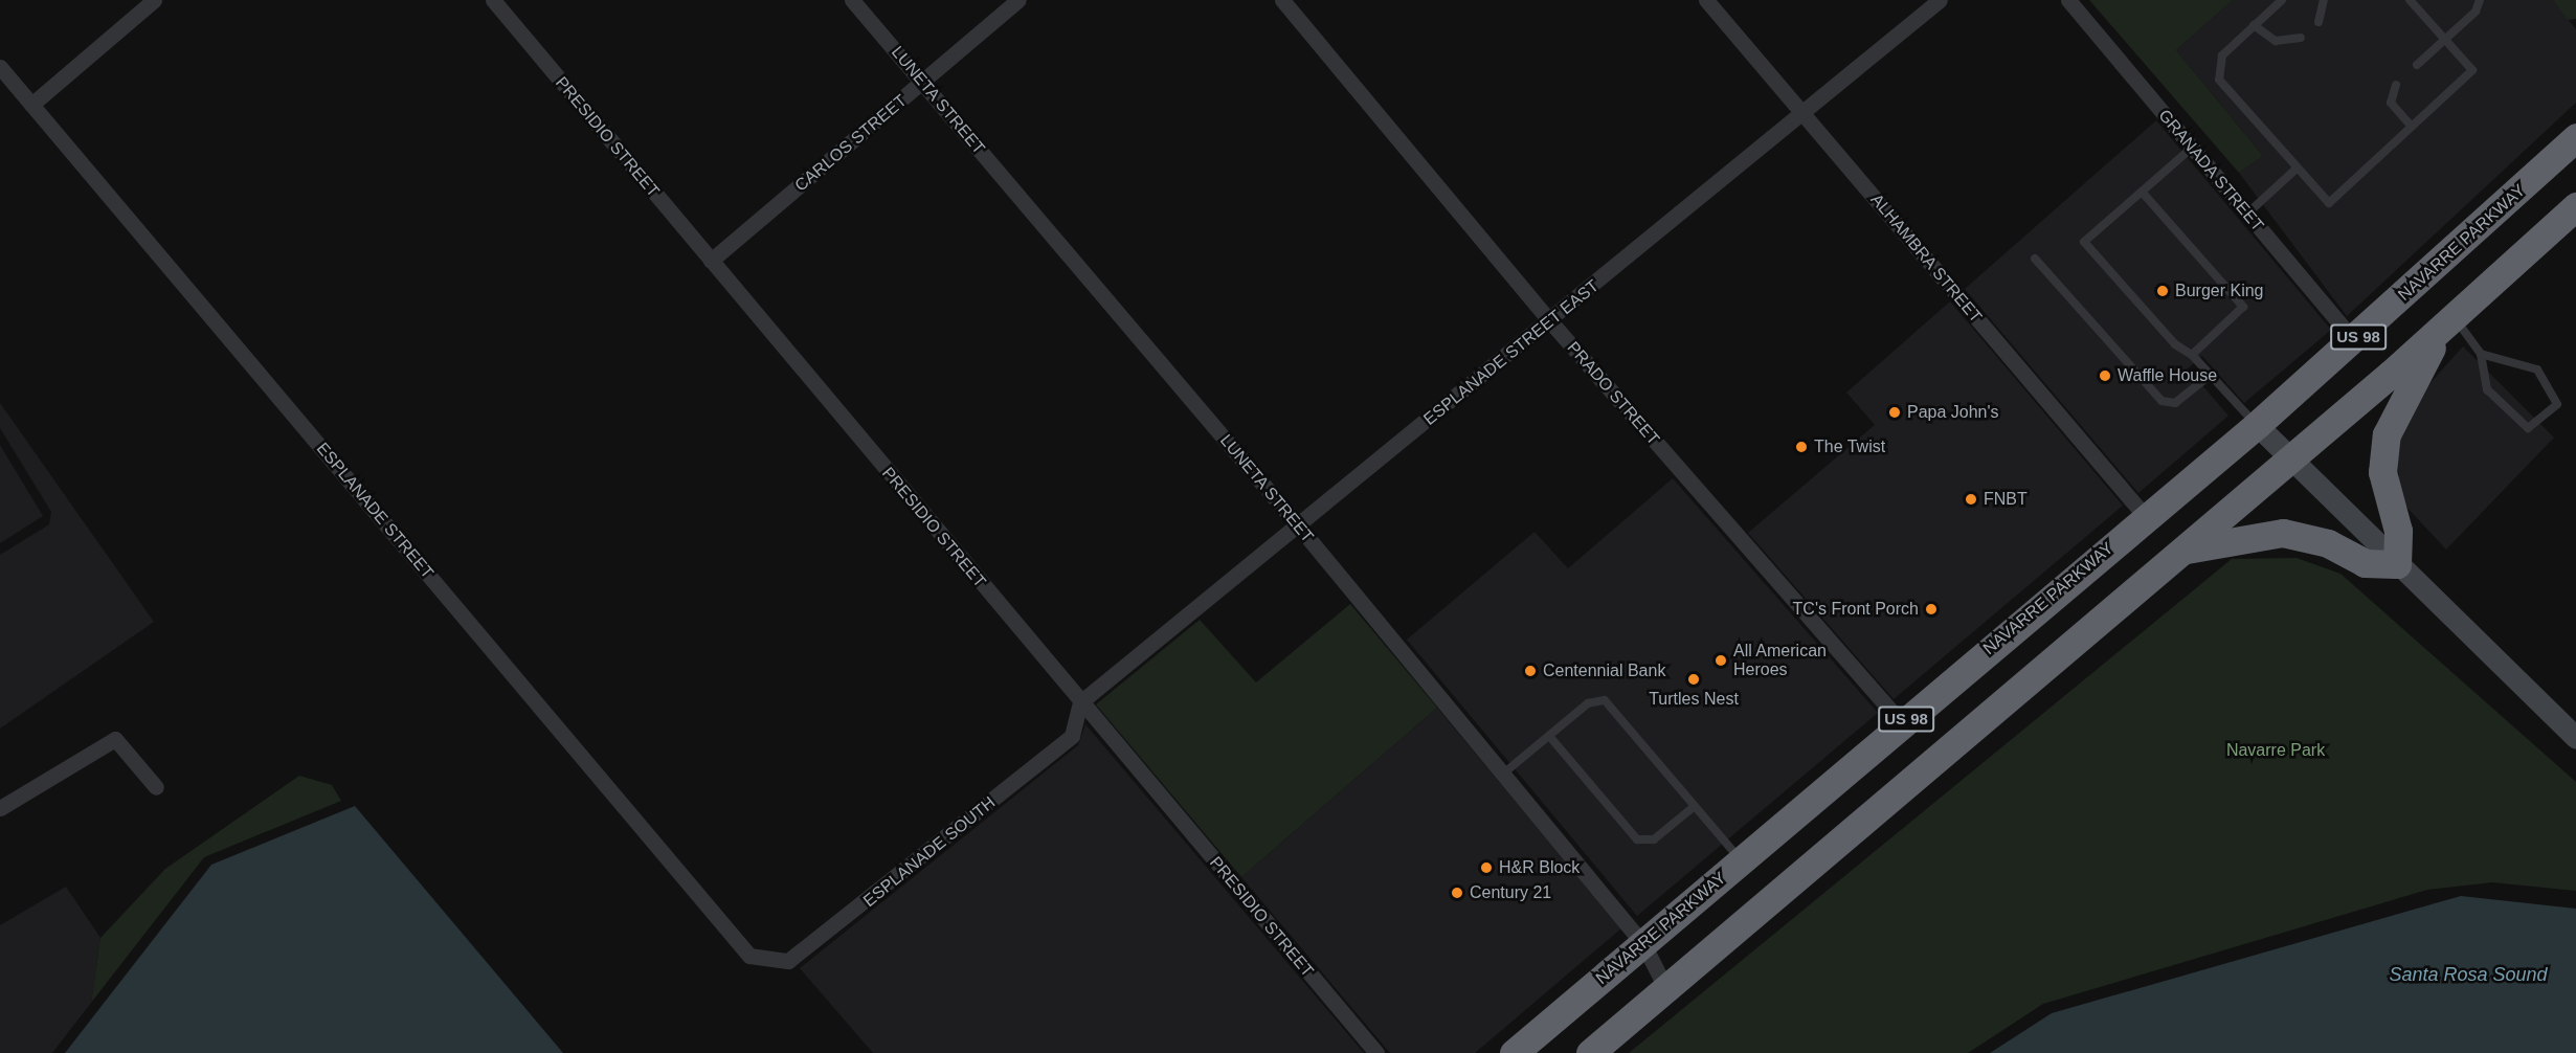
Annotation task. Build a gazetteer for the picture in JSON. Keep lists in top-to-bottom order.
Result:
{
  "streets": {
    "highway": ["NAVARRE PARKWAY", "US 98"],
    "street": [
      "LUNETA STREET",
      "PRESIDIO STREET",
      "CARLOS STREET",
      "GRANADA STREET",
      "ALHAMBRA STREET",
      "ESPLANADE STREET EAST",
      "PRADO STREET",
      "ESPLANADE STREET",
      "ESPLANADE SOUTH"
    ]
  },
  "crossings": [
    ["LUNETA STREET", "CARLOS STREET"],
    ["LUNETA STREET", "NAVARRE PARKWAY"],
    ["LUNETA STREET", "US 98"],
    ["LUNETA STREET", "ESPLANADE STREET EAST"],
    ["PRESIDIO STREET", "CARLOS STREET"],
    ["PRESIDIO STREET", "ESPLANADE STREET EAST"],
    ["PRESIDIO STREET", "ESPLANADE SOUTH"],
    ["GRANADA STREET", "NAVARRE PARKWAY"],
    ["NAVARRE PARKWAY", "ALHAMBRA STREET"],
    ["NAVARRE PARKWAY", "PRADO STREET"],
    ["ALHAMBRA STREET", "ESPLANADE STREET EAST"],
    ["ESPLANADE STREET EAST", "PRADO STREET"],
    ["ESPLANADE STREET EAST", "ESPLANADE SOUTH"],
    ["ESPLANADE STREET", "ESPLANADE SOUTH"]
  ],
  "water": ["Santa Rosa Sound"],
  "parks": ["Navarre Park"],
  "places": [
    "Burger King",
    "Waffle House",
    "Papa John's",
    "The Twist",
    "FNBT",
    "TC's Front Porch",
    "All American Heroes",
    "Centennial Bank",
    "Turtles Nest",
    "H&R Block",
    "Century 21"
  ]
}
